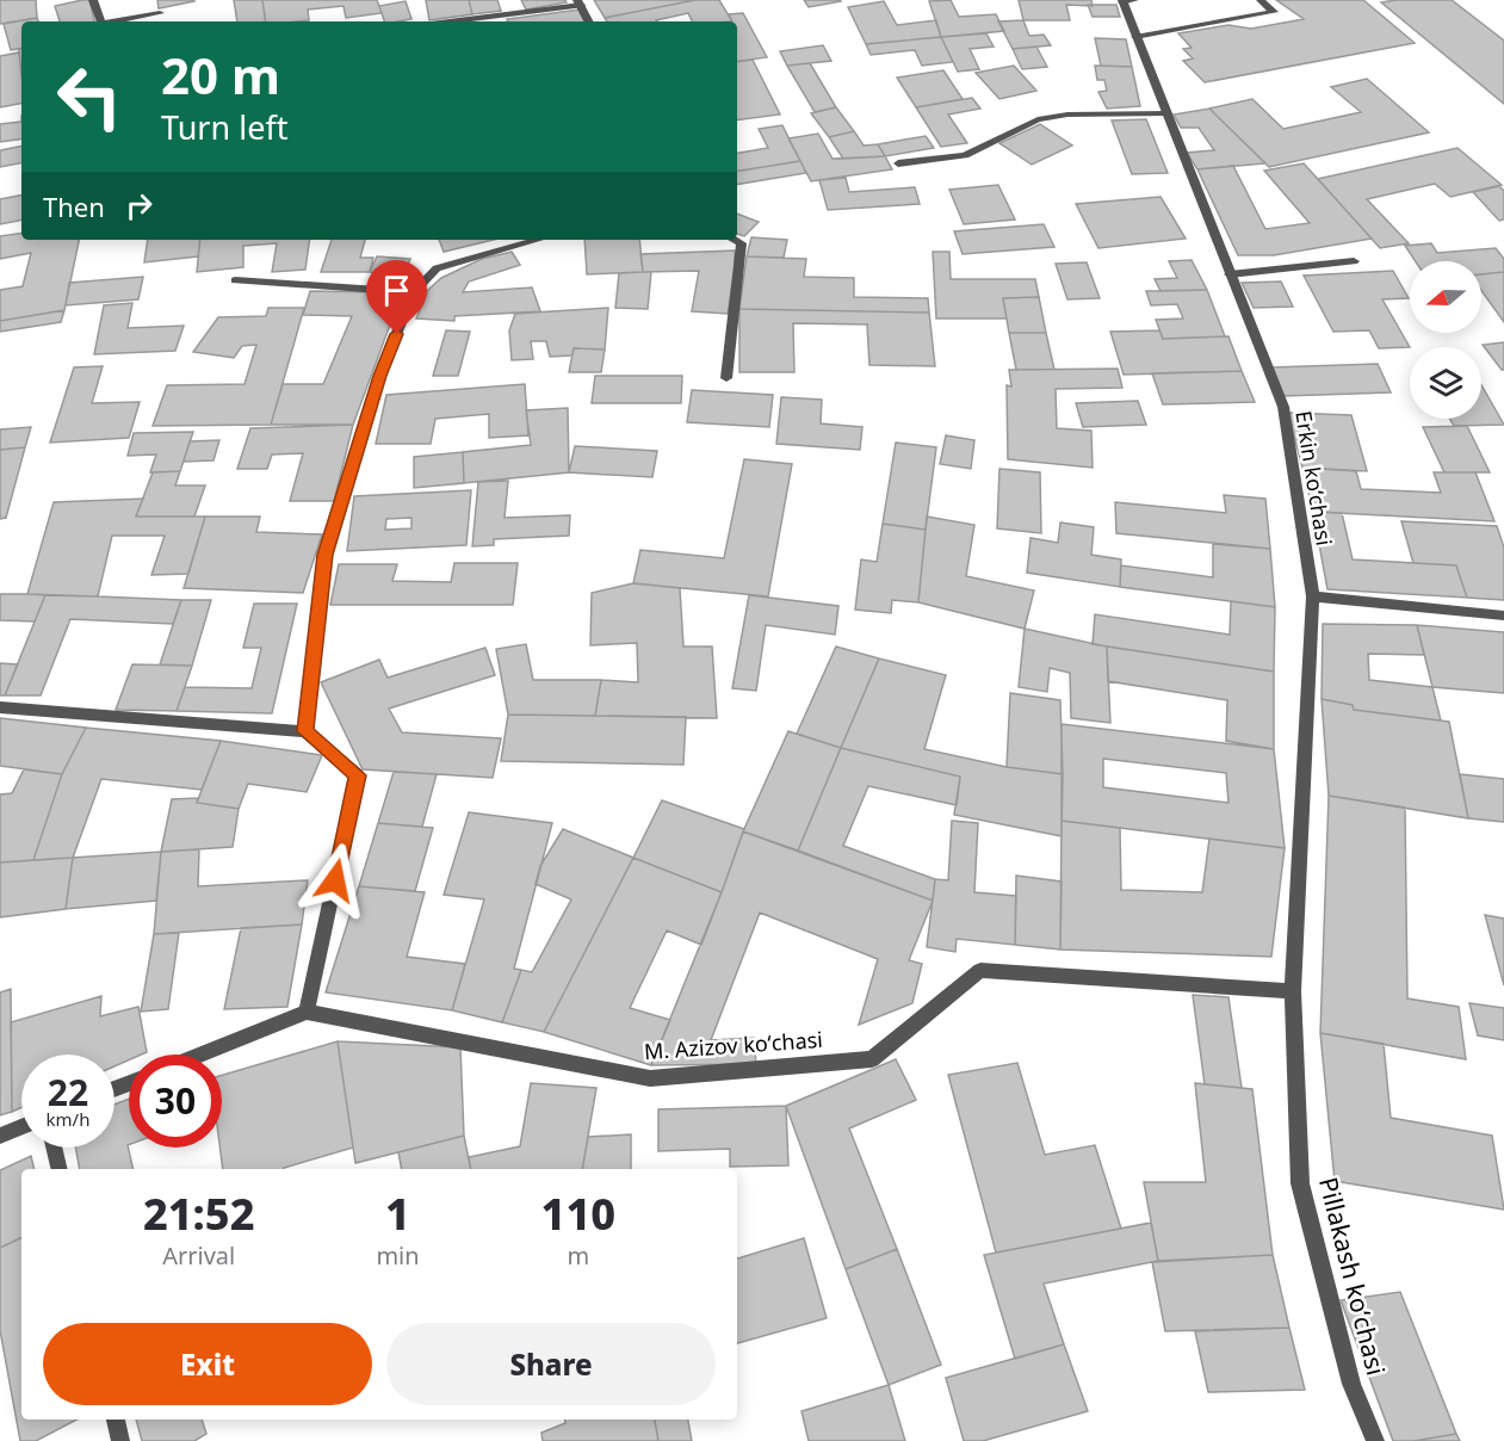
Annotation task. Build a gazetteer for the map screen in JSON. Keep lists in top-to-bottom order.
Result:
{
  "streets": {
    "street": ["Erkin koʻchasi", "M. Azizov koʻchasi", "Pillakash koʻchasi"]
  },
  "crossings": [
    ["Erkin koʻchasi", "M. Azizov koʻchasi"],
    ["Erkin koʻchasi", "Pillakash koʻchasi"],
    ["M. Azizov koʻchasi", "Pillakash koʻchasi"]
  ],
  "north": "left",
  "page": {
    "turn": ["20 m", "Turn left"],
    "then": "Then",
    "speed": "22 km/h",
    "limit": "30",
    "eta": [
      "21:52",
      "Arrival",
      "1",
      "min",
      "110",
      "m"
    ],
    "buttons": ["Exit", "Share"]
  }
}
